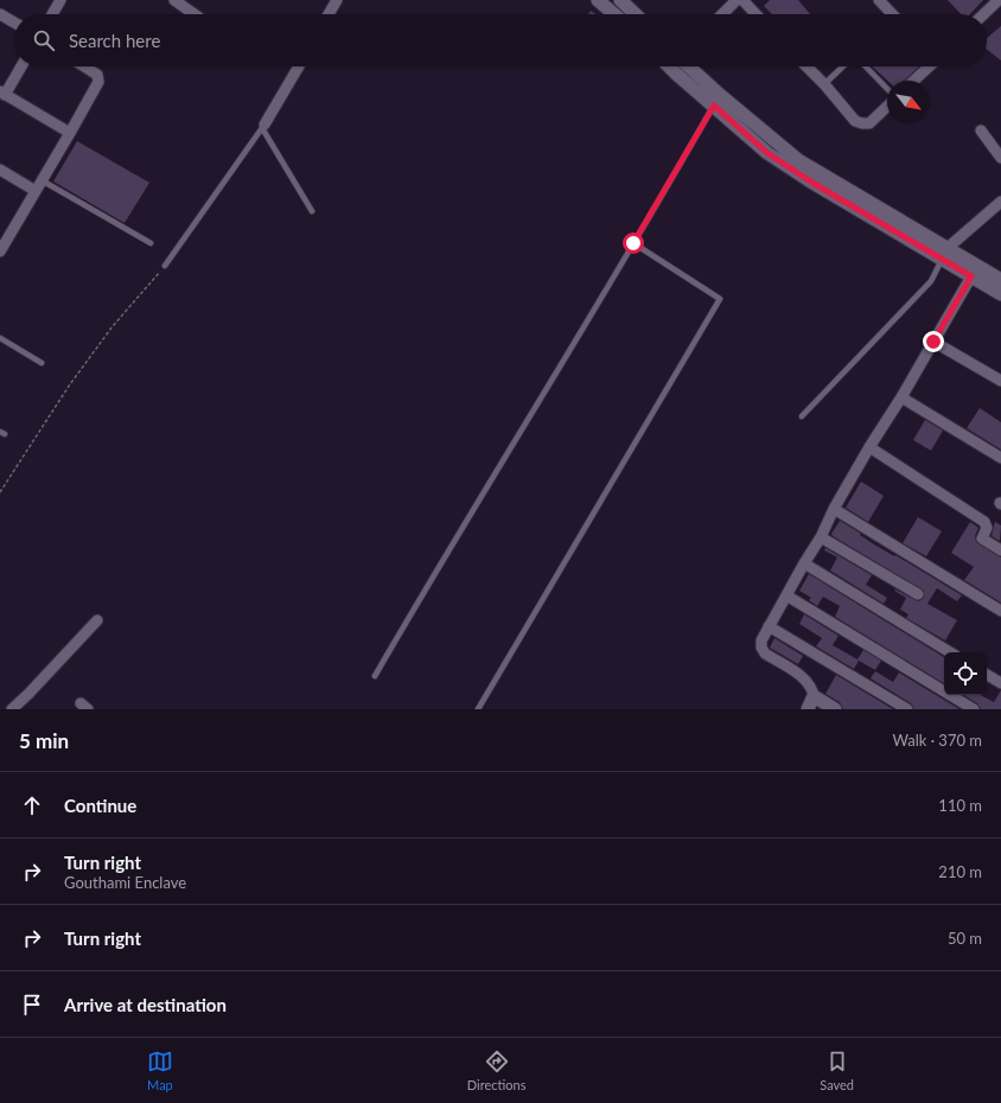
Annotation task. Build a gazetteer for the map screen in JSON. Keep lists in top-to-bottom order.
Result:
{
  "north": "bottom right",
  "page": {
    "search": "Search here",
    "heading": ["5 min", "Walk · 370 m"],
    "list": [
      ["Continue", "110 m"],
      ["Turn right", "Gouthami Enclave", "210 m"],
      ["Turn right", "50 m"],
      "Arrive at destination"
    ],
    "nav": ["Map", "Directions", "Saved"]
  }
}
